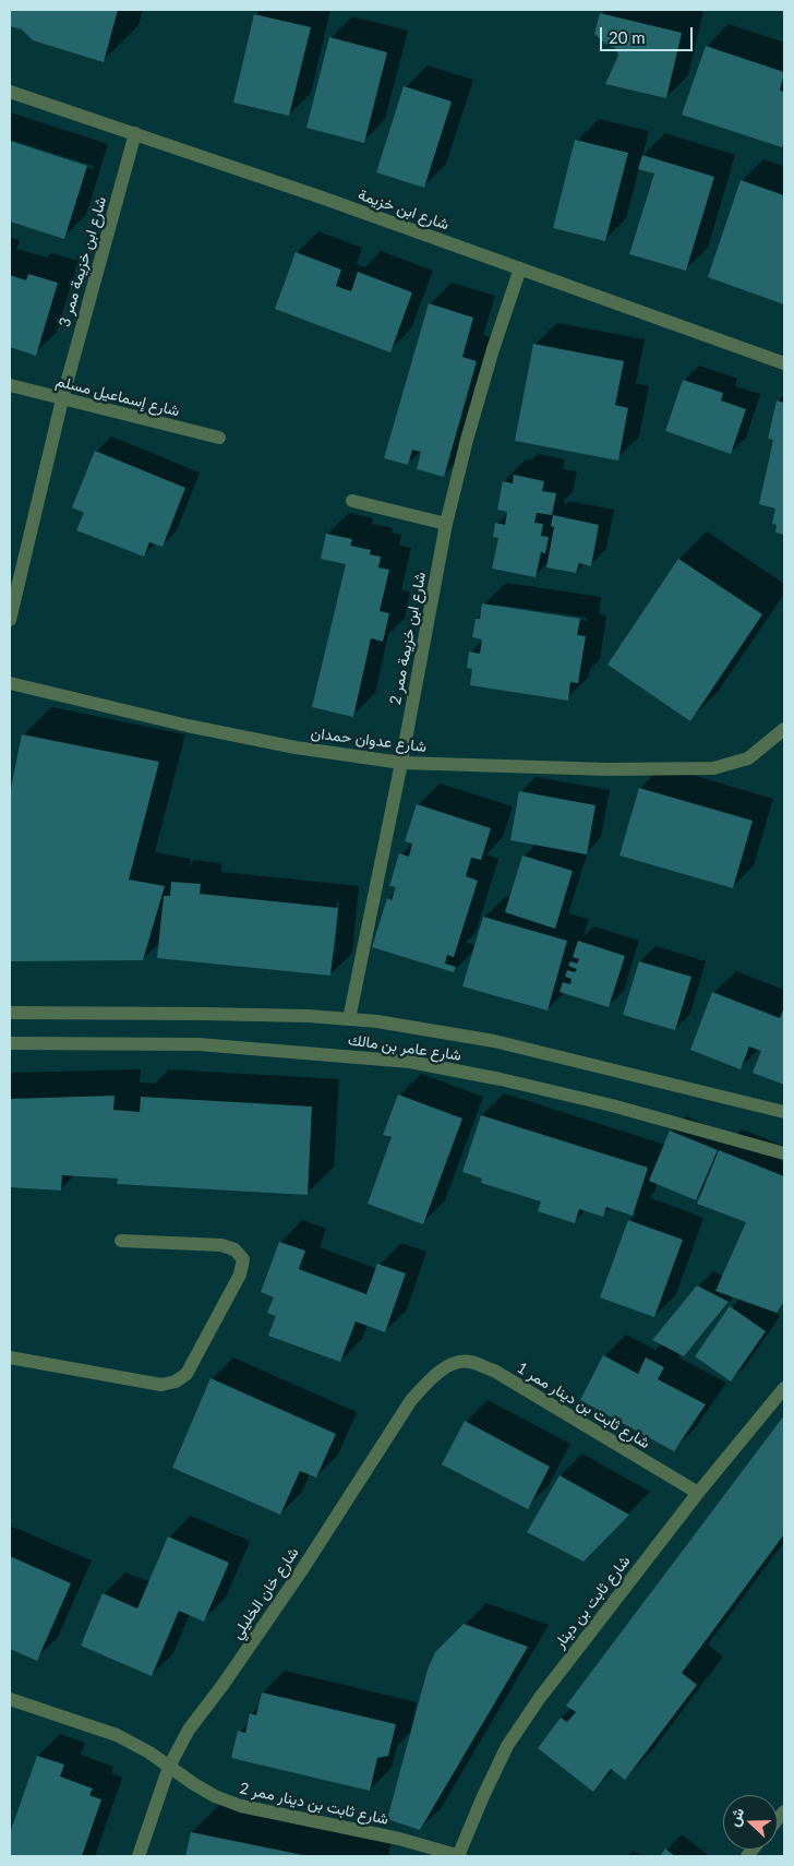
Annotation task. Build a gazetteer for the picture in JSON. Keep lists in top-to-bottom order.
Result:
{
  "streets": {
    "street": [
      "شارع ابن خزيمة",
      "شارع ابن خزيمة ممر 3",
      "شارع إسماعيل مسلم",
      "شارع ابن خزيمة ممر 2",
      "شارع عدوان حمدان",
      "شارع عامر بن مالك",
      "شارع ثابت بن دينار ممر 1",
      "شارع خان الخليلي",
      "شارع ثابت بن دينار",
      "شارع ثابت بن دينار ممر 2"
    ]
  },
  "crossings": [
    ["شارع ابن خزيمة", "شارع ابن خزيمة ممر 3"],
    ["شارع ابن خزيمة", "شارع ابن خزيمة ممر 2"],
    ["شارع ابن خزيمة ممر 3", "شارع إسماعيل مسلم"],
    ["شارع ابن خزيمة ممر 2", "شارع عدوان حمدان"],
    ["شارع ابن خزيمة ممر 2", "شارع عامر بن مالك"],
    ["شارع ثابت بن دينار ممر 1", "شارع خان الخليلي"],
    ["شارع ثابت بن دينار ممر 1", "شارع ثابت بن دينار"],
    ["شارع خان الخليلي", "شارع ثابت بن دينار ممر 2"],
    ["شارع ثابت بن دينار", "شارع ثابت بن دينار ممر 2"]
  ],
  "scale_bar": "20 m",
  "north": "left"
}
